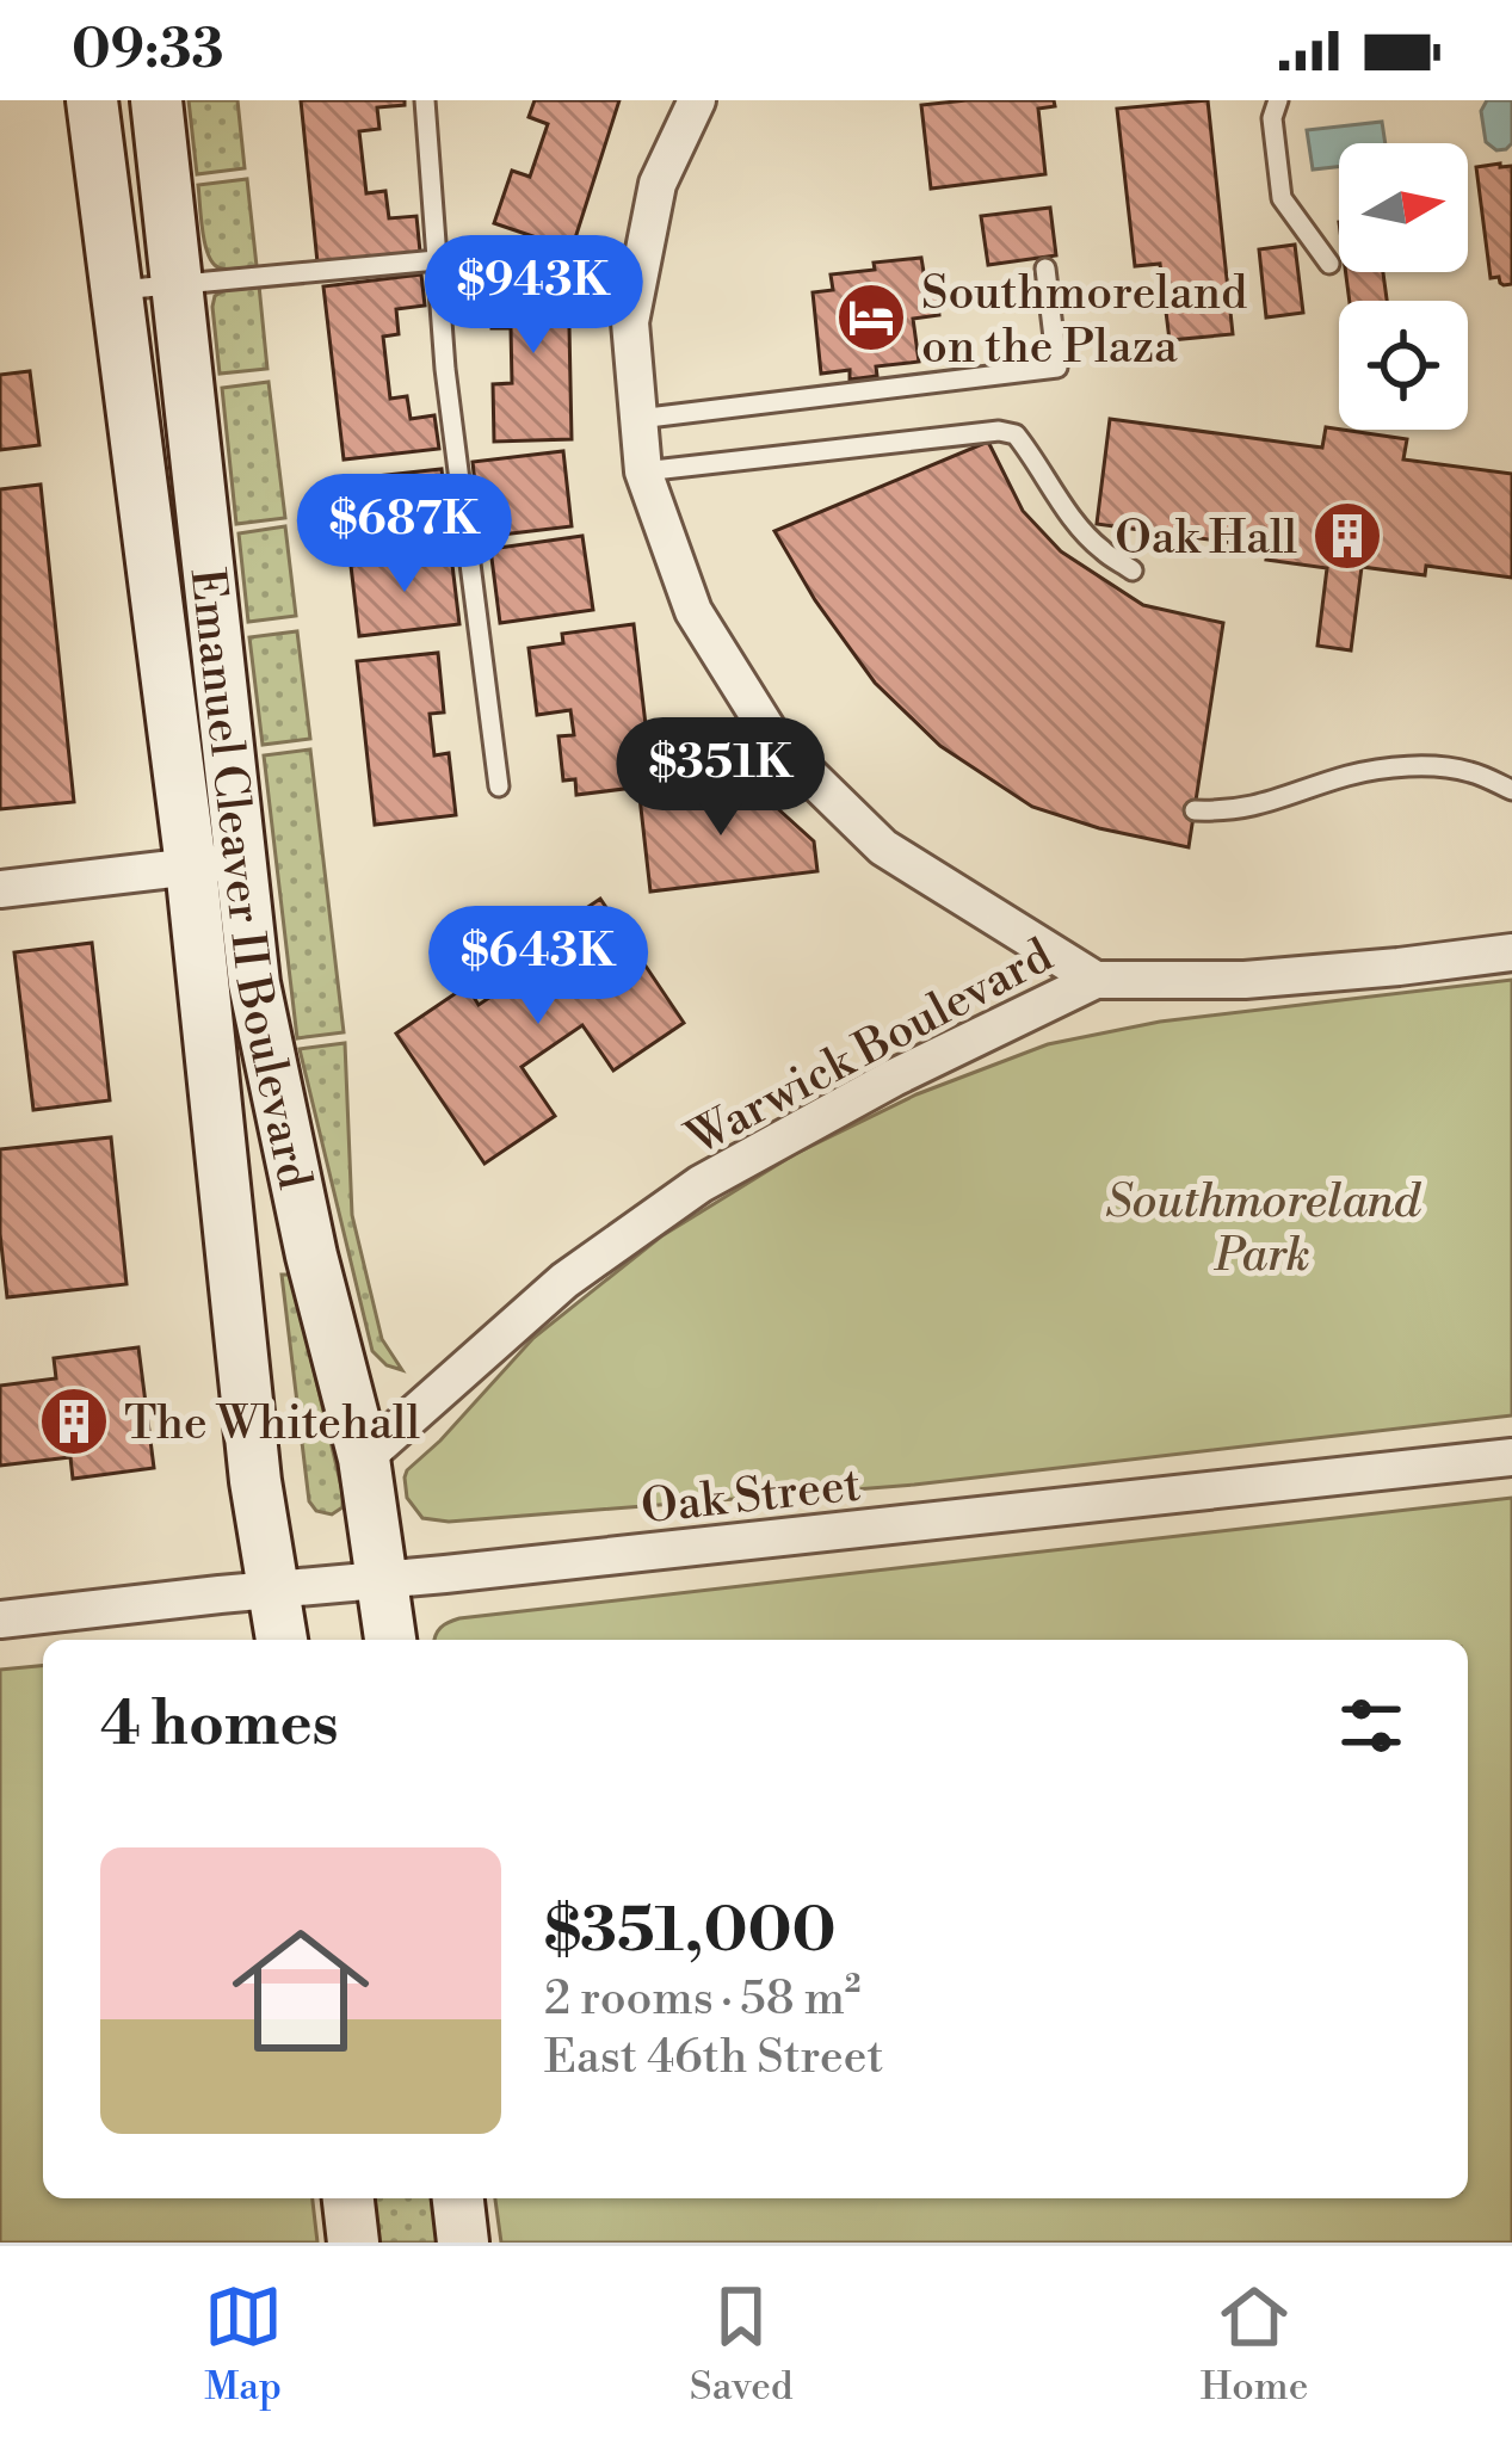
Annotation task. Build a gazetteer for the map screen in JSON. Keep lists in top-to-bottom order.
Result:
{
  "streets": {
    "main road": ["Emanuel Cleaver II Boulevard"],
    "street": ["Warwick Boulevard", "Oak Street"]
  },
  "crossings": [
    ["Emanuel Cleaver II Boulevard", "Warwick Boulevard"],
    ["Emanuel Cleaver II Boulevard", "Oak Street"]
  ],
  "parks": ["Southmoreland Park"],
  "places": {
    "hotel": ["Southmoreland on the Plaza"],
    "building": ["Oak Hall", "The Whitehall"]
  },
  "north": "right",
  "page": {
    "status": "09:33",
    "price": [
      "$943K",
      "$687K",
      "$351K",
      "$643K"
    ],
    "heading": "4 homes",
    "list": [
      {
        "name": "$351,000",
        "note": "2 rooms · 58 m² · East 46th Street"
      }
    ],
    "tabs": ["Map", "Saved", "Home"]
  }
}
